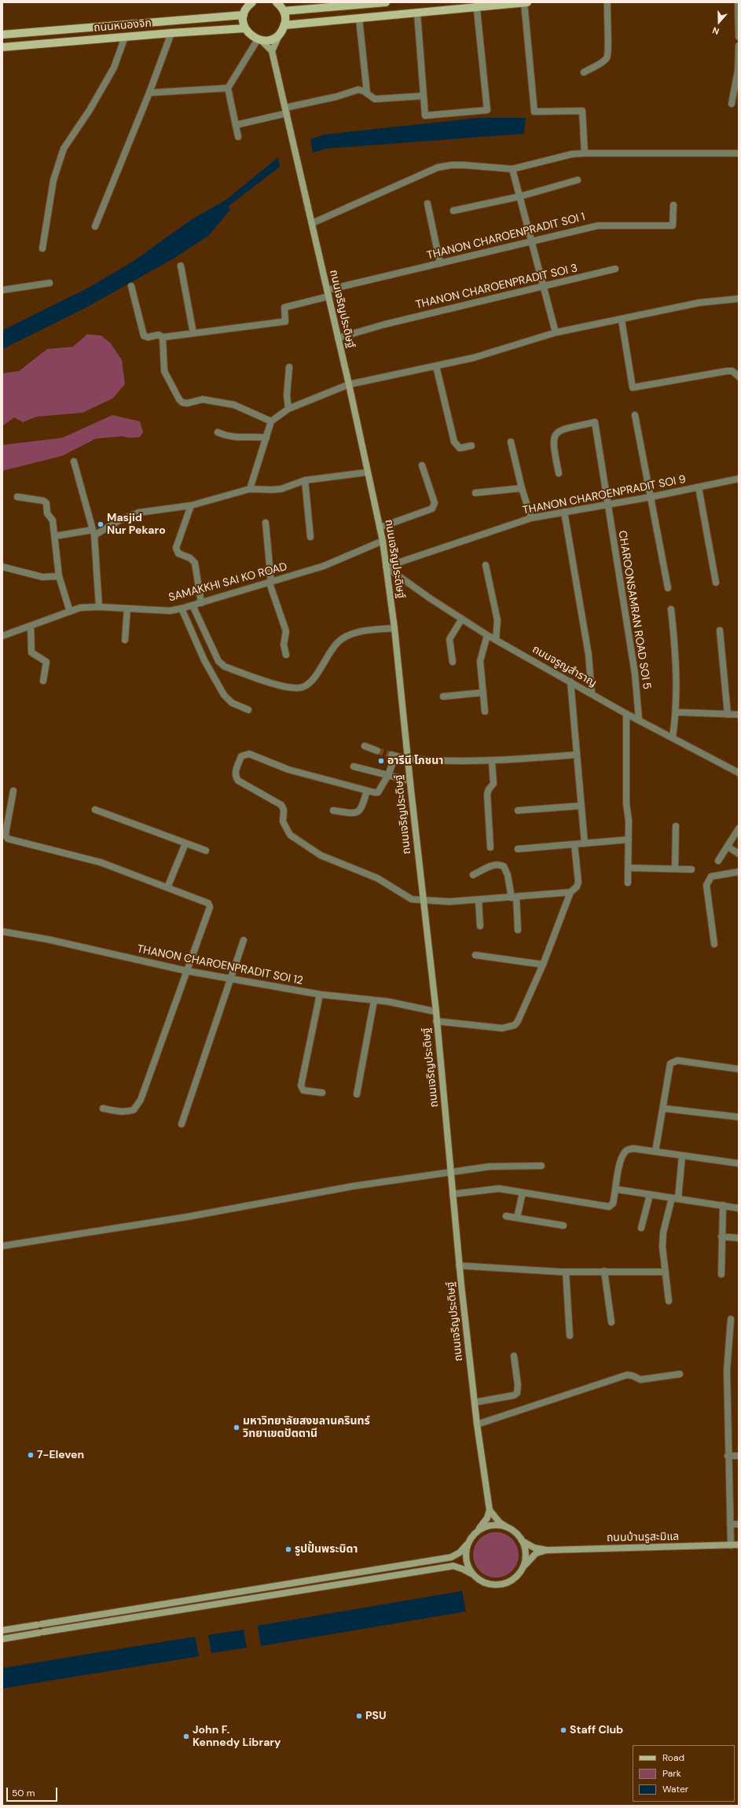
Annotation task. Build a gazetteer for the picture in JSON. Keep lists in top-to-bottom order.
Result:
{
  "streets": {
    "main road": ["ถนนหนองจิก", "ถนนเจริญประดิษฐ์", "ถนนบ้านรูสะมิแล"],
    "street": [
      "THANON CHAROENPRADIT SOI 1",
      "THANON CHAROENPRADIT SOI 3",
      "THANON CHAROENPRADIT SOI 9",
      "SAMAKKHI SAI KO ROAD",
      "CHAROONSAMRAN ROAD SOI 5",
      "ถนนจรูญสำราญ",
      "THANON CHAROENPRADIT SOI 12"
    ]
  },
  "crossings": [
    ["THANON CHAROENPRADIT SOI 1", "ถนนเจริญประดิษฐ์"],
    ["THANON CHAROENPRADIT SOI 3", "ถนนเจริญประดิษฐ์"],
    ["ถนนเจริญประดิษฐ์", "THANON CHAROENPRADIT SOI 9"],
    ["ถนนเจริญประดิษฐ์", "SAMAKKHI SAI KO ROAD"],
    ["ถนนเจริญประดิษฐ์", "ถนนจรูญสำราญ"],
    ["ถนนเจริญประดิษฐ์", "THANON CHAROENPRADIT SOI 12"],
    ["ถนนเจริญประดิษฐ์", "ถนนบ้านรูสะมิแล"],
    ["THANON CHAROENPRADIT SOI 9", "CHAROONSAMRAN ROAD SOI 5"],
    ["THANON CHAROENPRADIT SOI 9", "ถนนจรูญสำราญ"],
    ["CHAROONSAMRAN ROAD SOI 5", "ถนนจรูญสำราญ"]
  ],
  "places": [
    "Masjid Nur Pekaro",
    "อารีนี โภชนา",
    "มหาวิทยาลัยสงขลานครินทร์ วิทยาเขตปัตตานี",
    "7-Eleven",
    "รูปปั้นพระบิดา",
    "PSU",
    "Staff Club",
    "John F. Kennedy Library"
  ],
  "legend": ["Road", "Park", "Water"],
  "scale_bar": "50 m",
  "north": "bottom"
}
